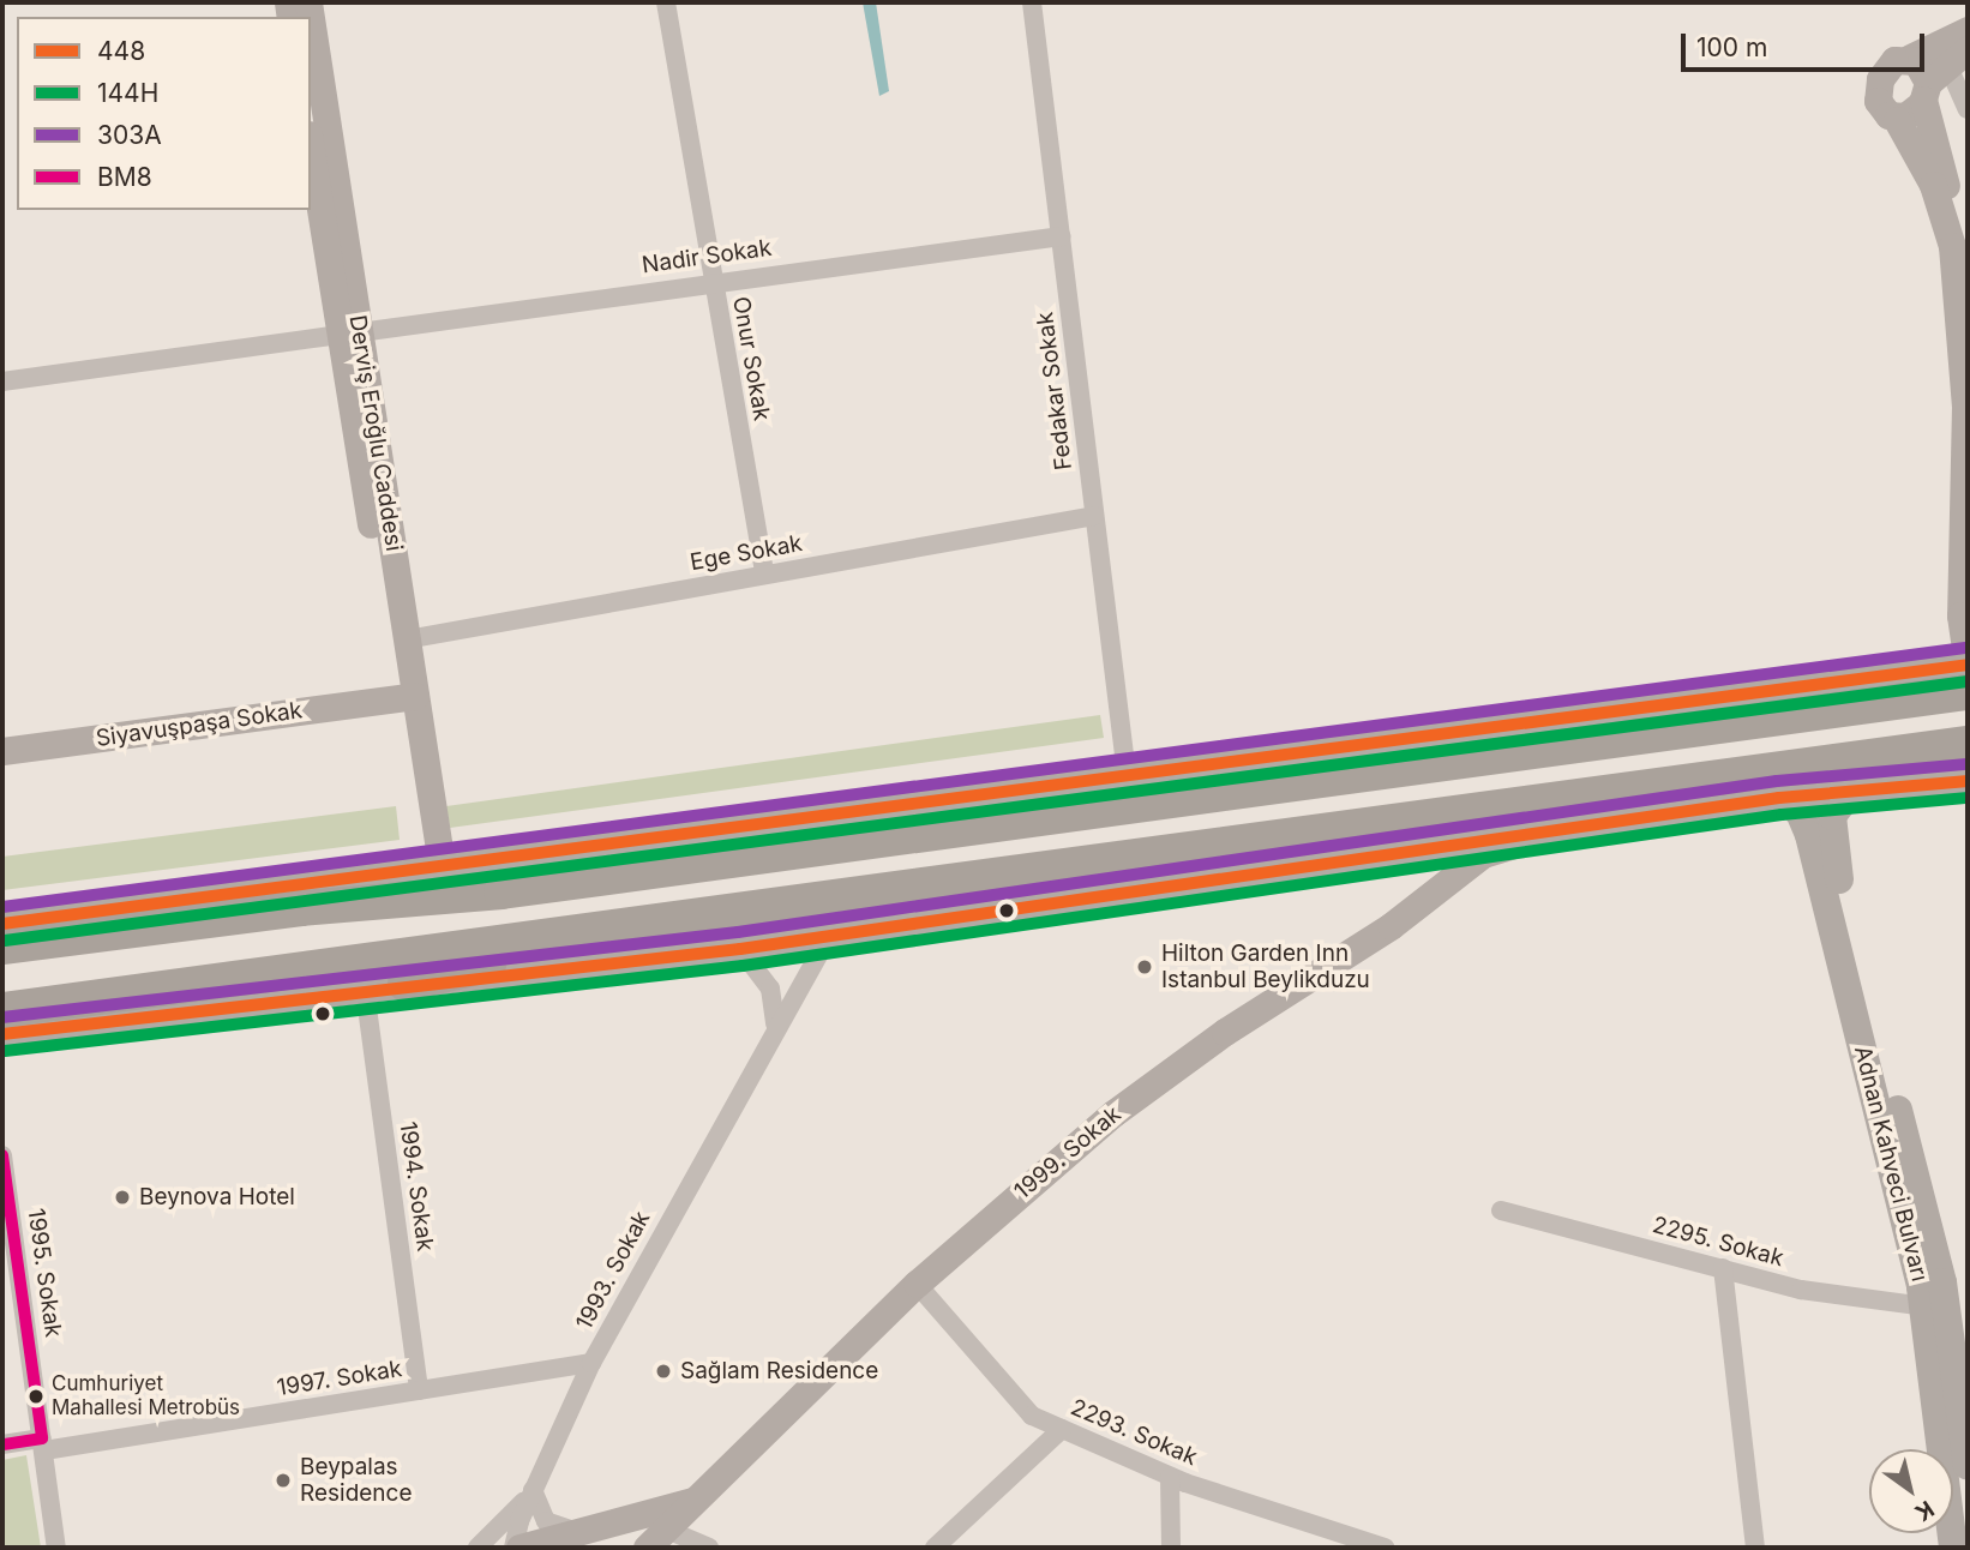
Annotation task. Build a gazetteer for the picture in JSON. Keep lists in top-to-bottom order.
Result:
{
  "streets": {
    "main road": [
      "Derviş Eroğlu Caddesi",
      "Siyavuşpaşa Sokak",
      "1999. Sokak",
      "Adnan Kahveci Bulvarı"
    ],
    "street": [
      "Nadir Sokak",
      "Onur Sokak",
      "Fedakar Sokak",
      "Ege Sokak",
      "1994. Sokak",
      "2295. Sokak",
      "1993. Sokak",
      "1995. Sokak",
      "1997. Sokak",
      "2293. Sokak"
    ]
  },
  "crossings": [
    ["Nadir Sokak", "Onur Sokak"],
    ["Nadir Sokak", "Fedakar Sokak"],
    ["Nadir Sokak", "Derviş Eroğlu Caddesi"],
    ["Onur Sokak", "Ege Sokak"],
    ["Fedakar Sokak", "Ege Sokak"],
    ["Derviş Eroğlu Caddesi", "Ege Sokak"],
    ["Derviş Eroğlu Caddesi", "Siyavuşpaşa Sokak"],
    ["1999. Sokak", "2293. Sokak"],
    ["Adnan Kahveci Bulvarı", "2295. Sokak"],
    ["1994. Sokak", "1997. Sokak"],
    ["1993. Sokak", "1997. Sokak"],
    ["1995. Sokak", "1997. Sokak"]
  ],
  "places": [
    "Hilton Garden Inn Istanbul Beylikduzu",
    "Beynova Hotel",
    "Sağlam Residence",
    "Cumhuriyet Mahallesi Metrobüs",
    "Beypalas Residence"
  ],
  "lines": [
    "transit line 303A",
    "transit line 448",
    "transit line 144H",
    "transit line BM8"
  ],
  "legend": [
    "448",
    "144H",
    "303A",
    "BM8"
  ],
  "scale_bar": "100 m",
  "north": "bottom right"
}
